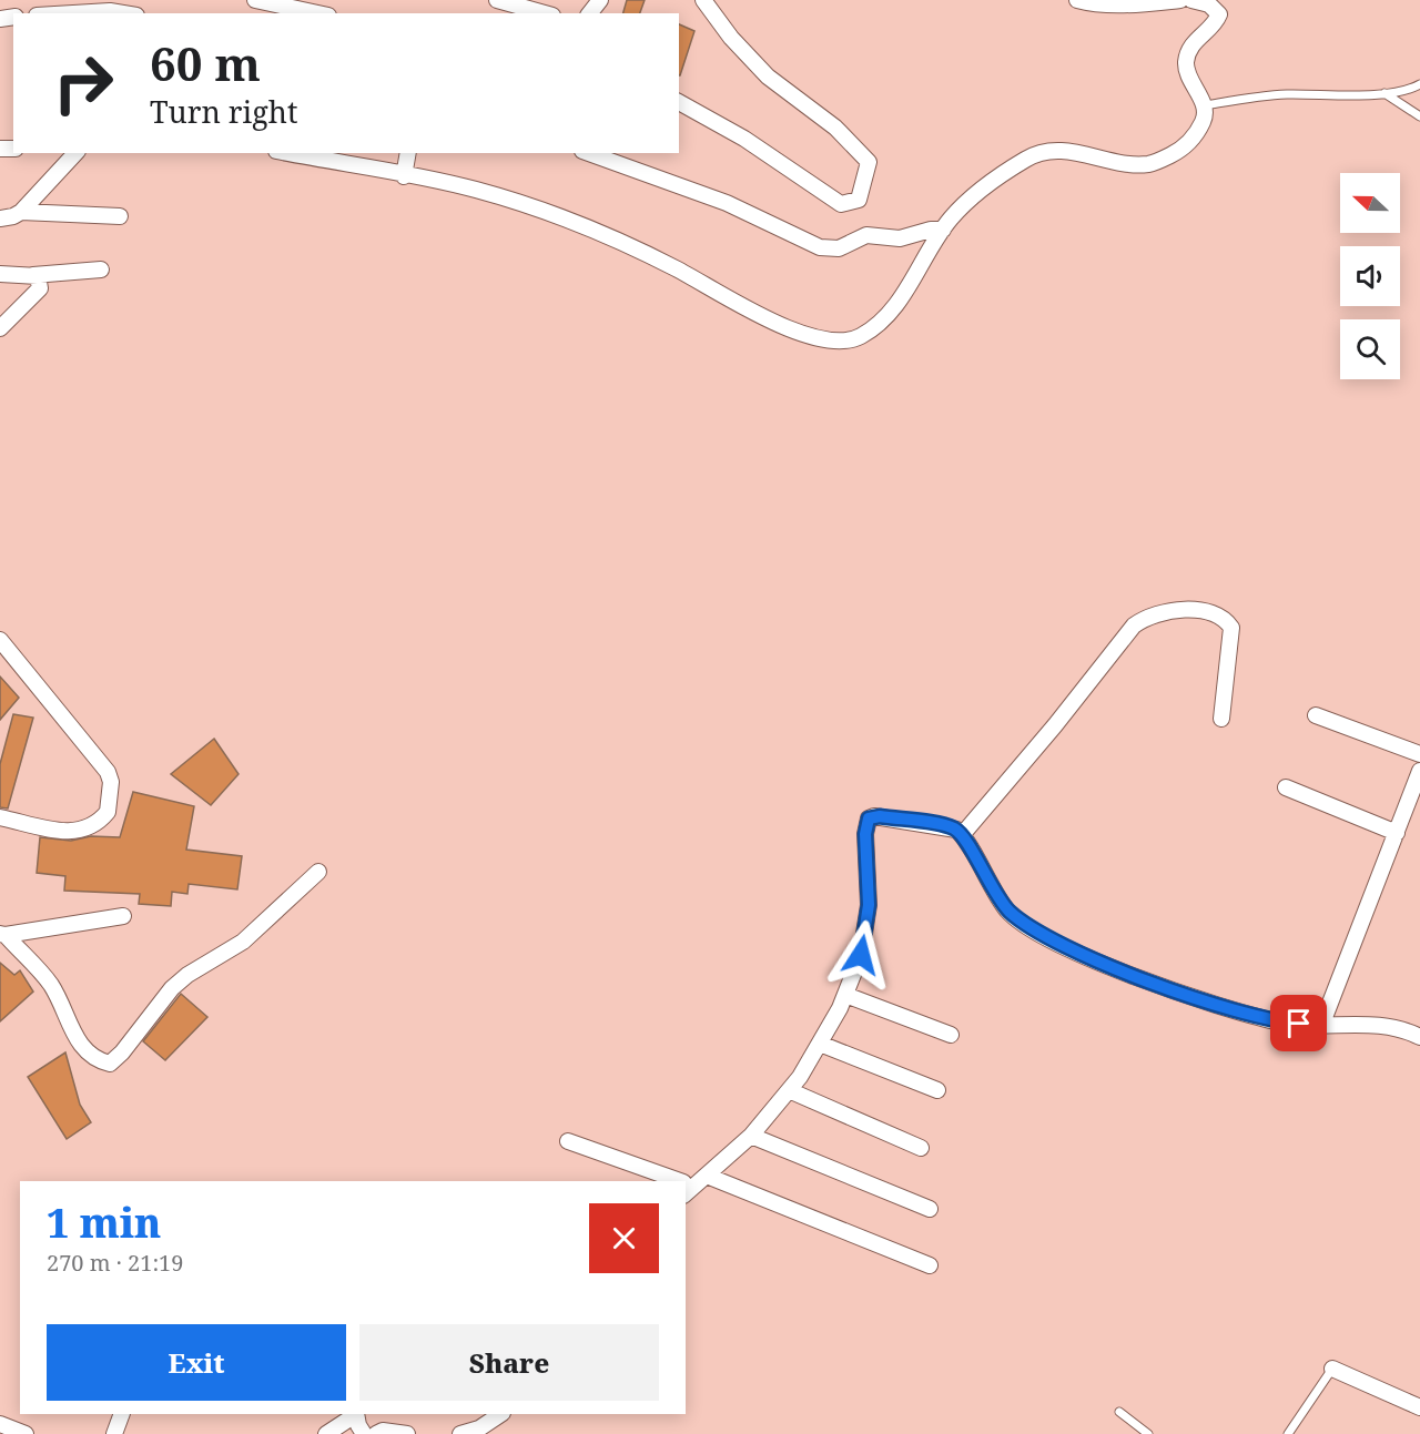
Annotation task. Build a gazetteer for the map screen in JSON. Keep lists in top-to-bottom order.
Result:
{
  "north": "left",
  "page": {
    "turn": ["60 m", "Turn right"],
    "heading": ["1 min", "270 m · 21:19"],
    "buttons": ["Exit", "Share"]
  }
}
